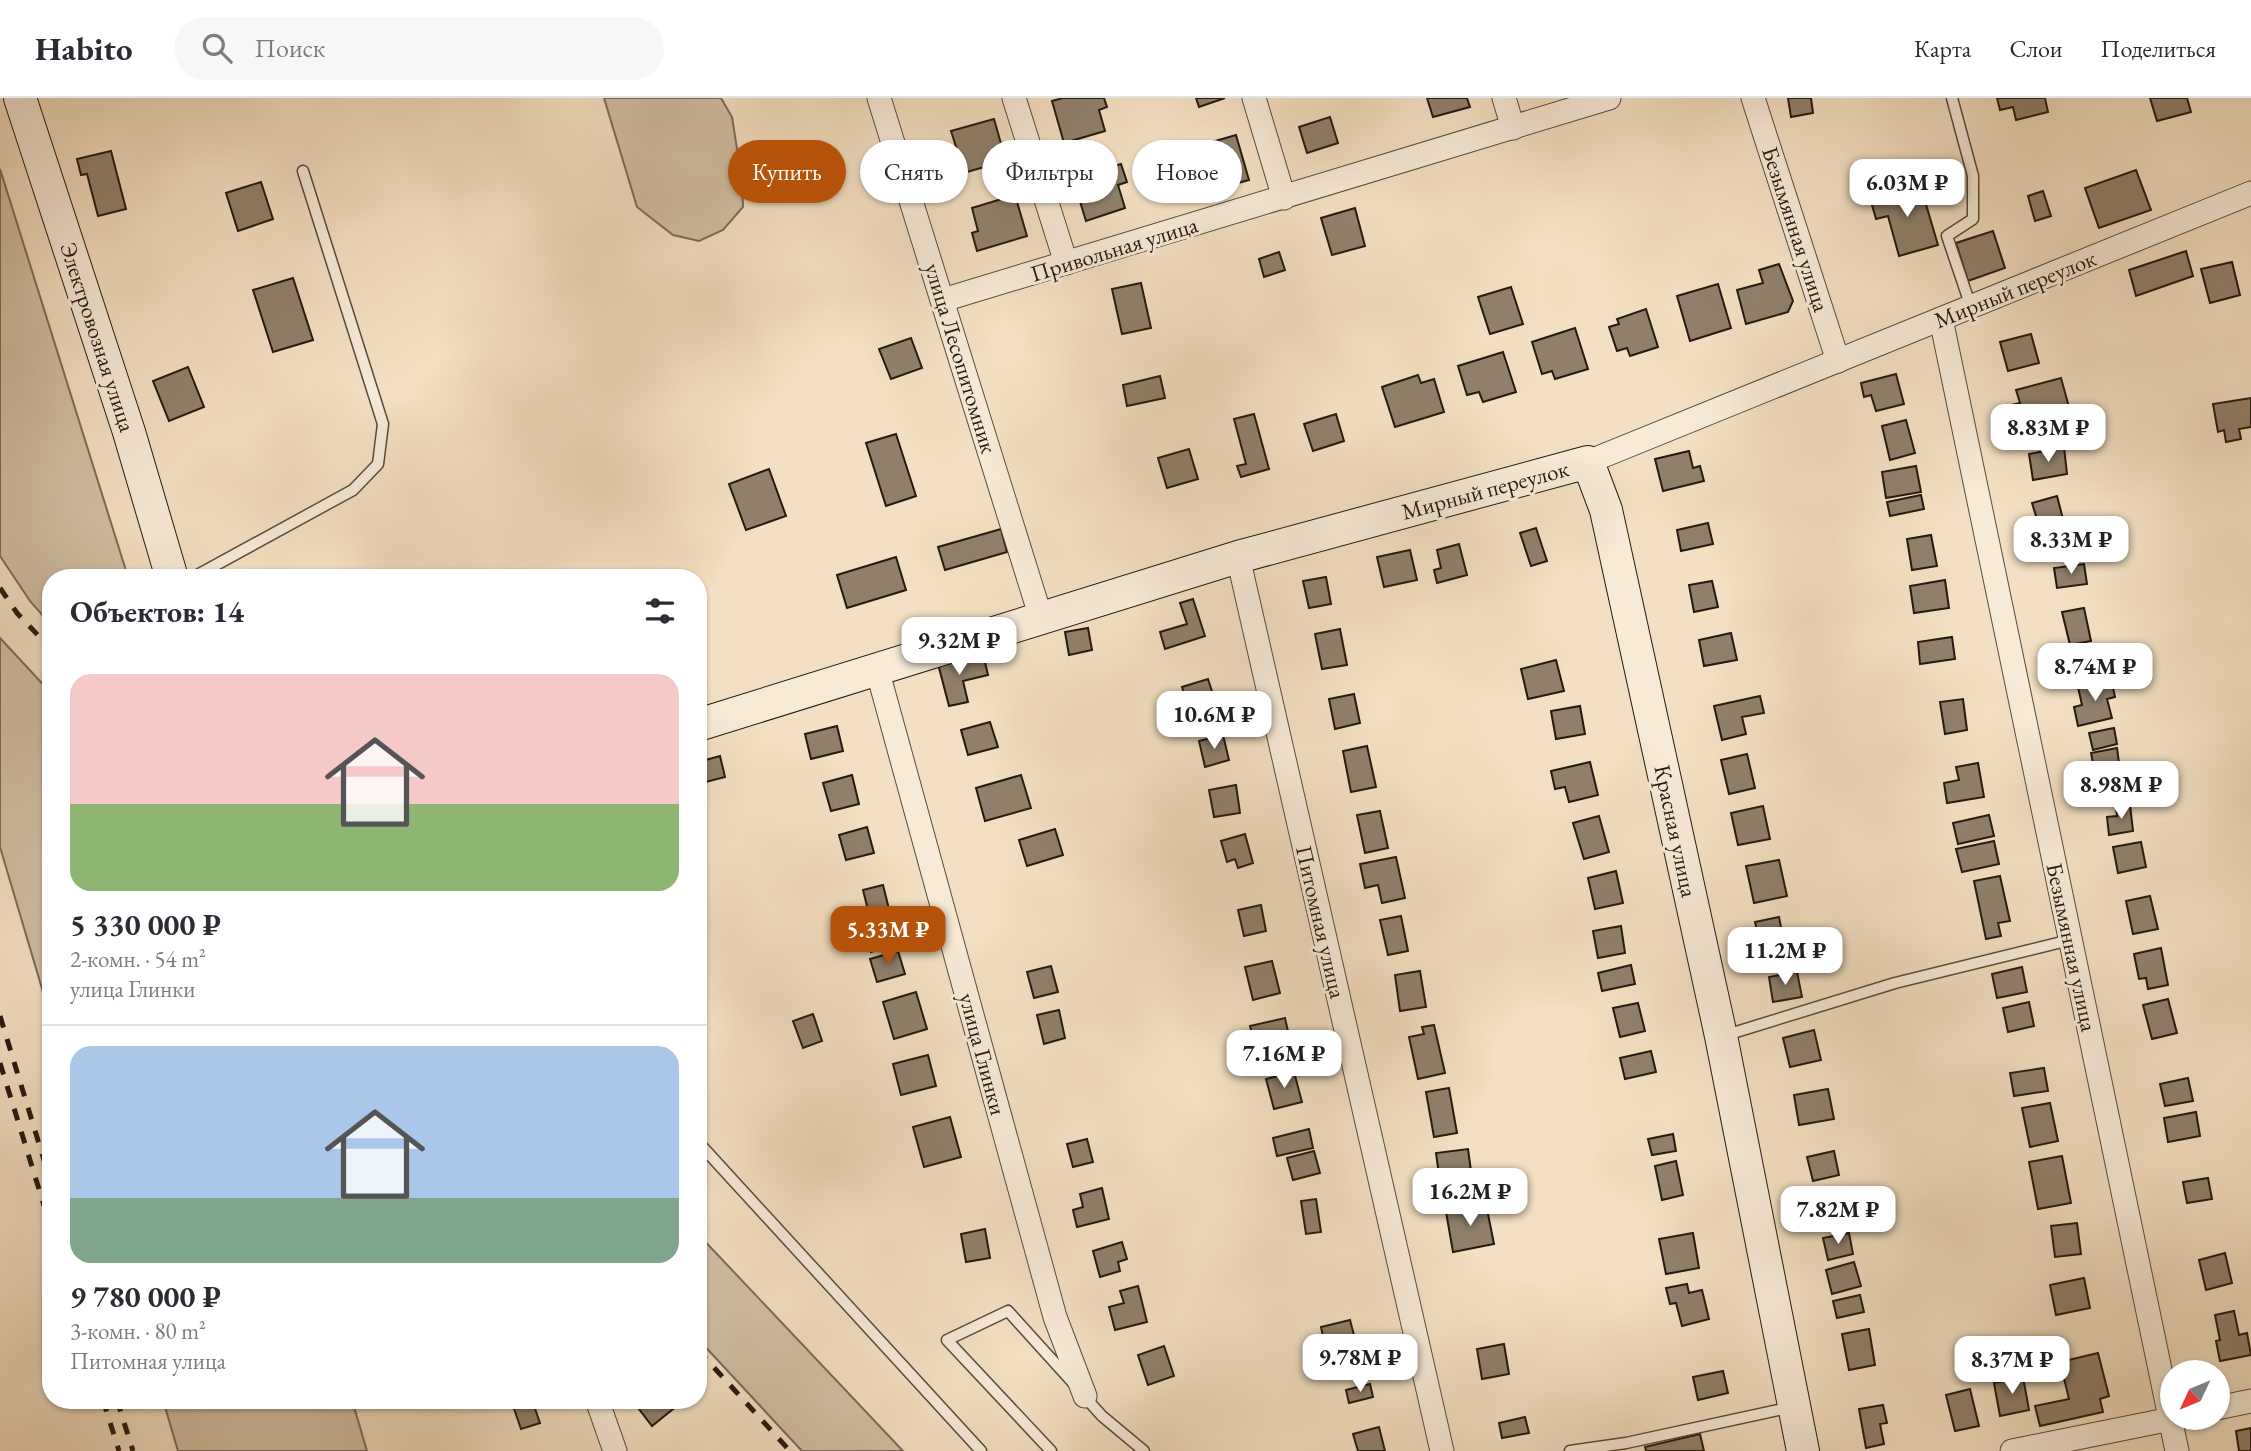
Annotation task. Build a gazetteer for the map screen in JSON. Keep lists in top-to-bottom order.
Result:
{
  "streets": {
    "street": [
      "Безымянная улица",
      "Привольная улица",
      "Мирный переулок",
      "Электровозная улица",
      "улица Лесопитомник",
      "Красная улица",
      "Питомная улица",
      "улица Глинки"
    ]
  },
  "crossings": [
    ["Безымянная улица", "Мирный переулок"],
    ["Привольная улица", "улица Лесопитомник"],
    ["Мирный переулок", "улица Лесопитомник"],
    ["Мирный переулок", "Красная улица"],
    ["Мирный переулок", "Питомная улица"],
    ["Мирный переулок", "улица Глинки"]
  ],
  "north": "bottom left",
  "page": {
    "header": "Habito",
    "search": "Поиск",
    "nav": ["Карта", "Слои", "Поделиться"],
    "chip": [
      "Купить",
      "Снять",
      "Фильтры",
      "Новое"
    ],
    "price": [
      "6.03M ₽",
      "8.83M ₽",
      "8.33M ₽",
      "9.32M ₽",
      "8.74M ₽",
      "10.6M ₽",
      "8.98M ₽",
      "5.33M ₽",
      "11.2M ₽",
      "7.16M ₽",
      "16.2M ₽",
      "7.82M ₽",
      "9.78M ₽",
      "8.37M ₽"
    ],
    "heading": "Объектов: 14",
    "list": [
      {
        "name": "5 330 000 ₽",
        "note": "2-комн. · 54 m² · улица Глинки"
      },
      {
        "name": "9 780 000 ₽",
        "note": "3-комн. · 80 m² · Питомная улица"
      }
    ]
  }
}
